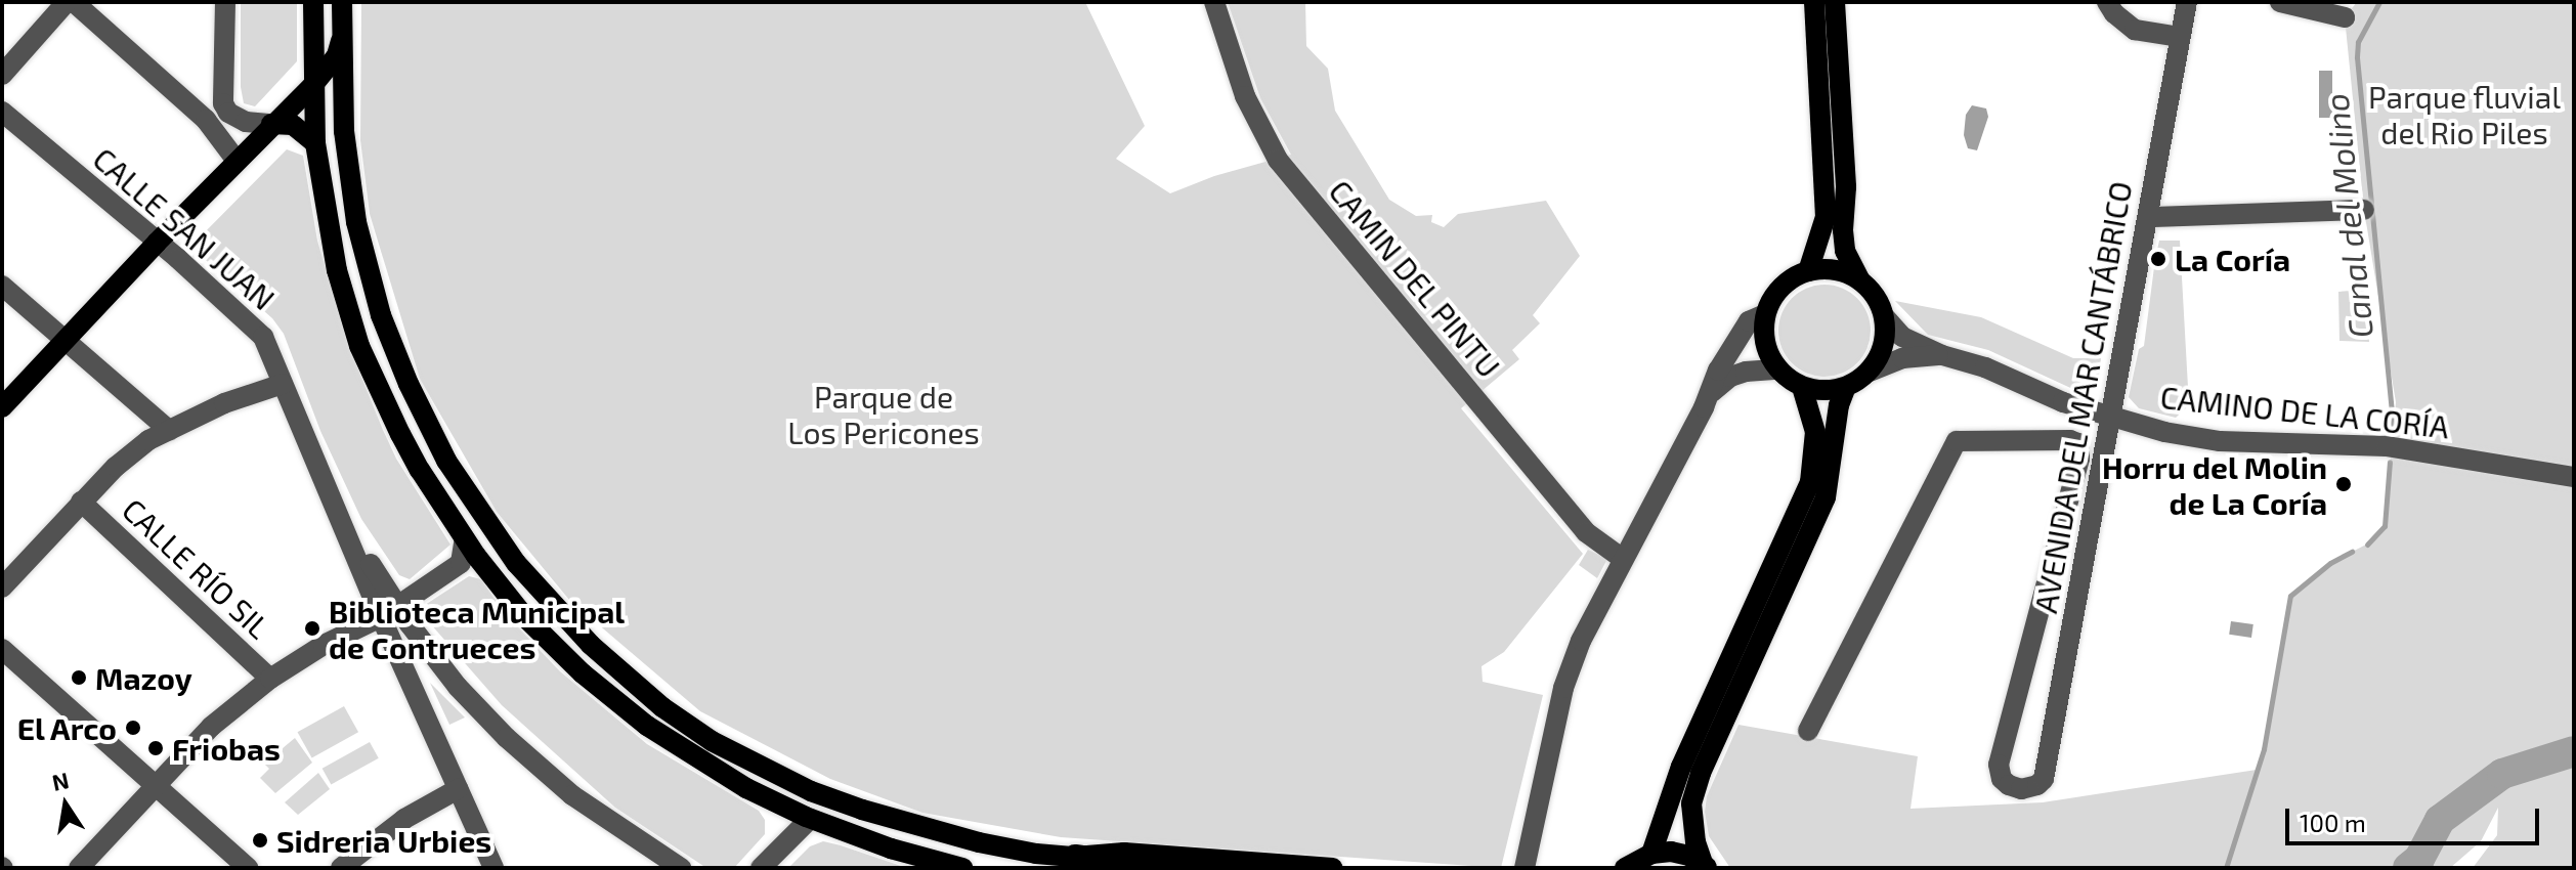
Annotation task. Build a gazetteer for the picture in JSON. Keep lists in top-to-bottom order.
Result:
{
  "streets": {
    "street": [
      "CALLE SAN JUAN",
      "CAMIN DEL PINTU",
      "AVENIDA DEL MAR CANTÁBRICO",
      "CAMINO DE LA CORÍA",
      "CALLE RÍO SIL"
    ]
  },
  "crossings": [
    ["AVENIDA DEL MAR CANTÁBRICO", "CAMINO DE LA CORÍA"]
  ],
  "water": ["Canal del Molino"],
  "parks": ["Parque fluvial del Rio Piles", "Parque de Los Pericones"],
  "places": [
    "La Coría",
    "Horru del Molin de La Coría",
    "Biblioteca Municipal de Contrueces",
    "Mazoy",
    "El Arco",
    "Friobas",
    "Sidreria Urbies"
  ],
  "scale_bar": "100 m",
  "north": "top"
}
